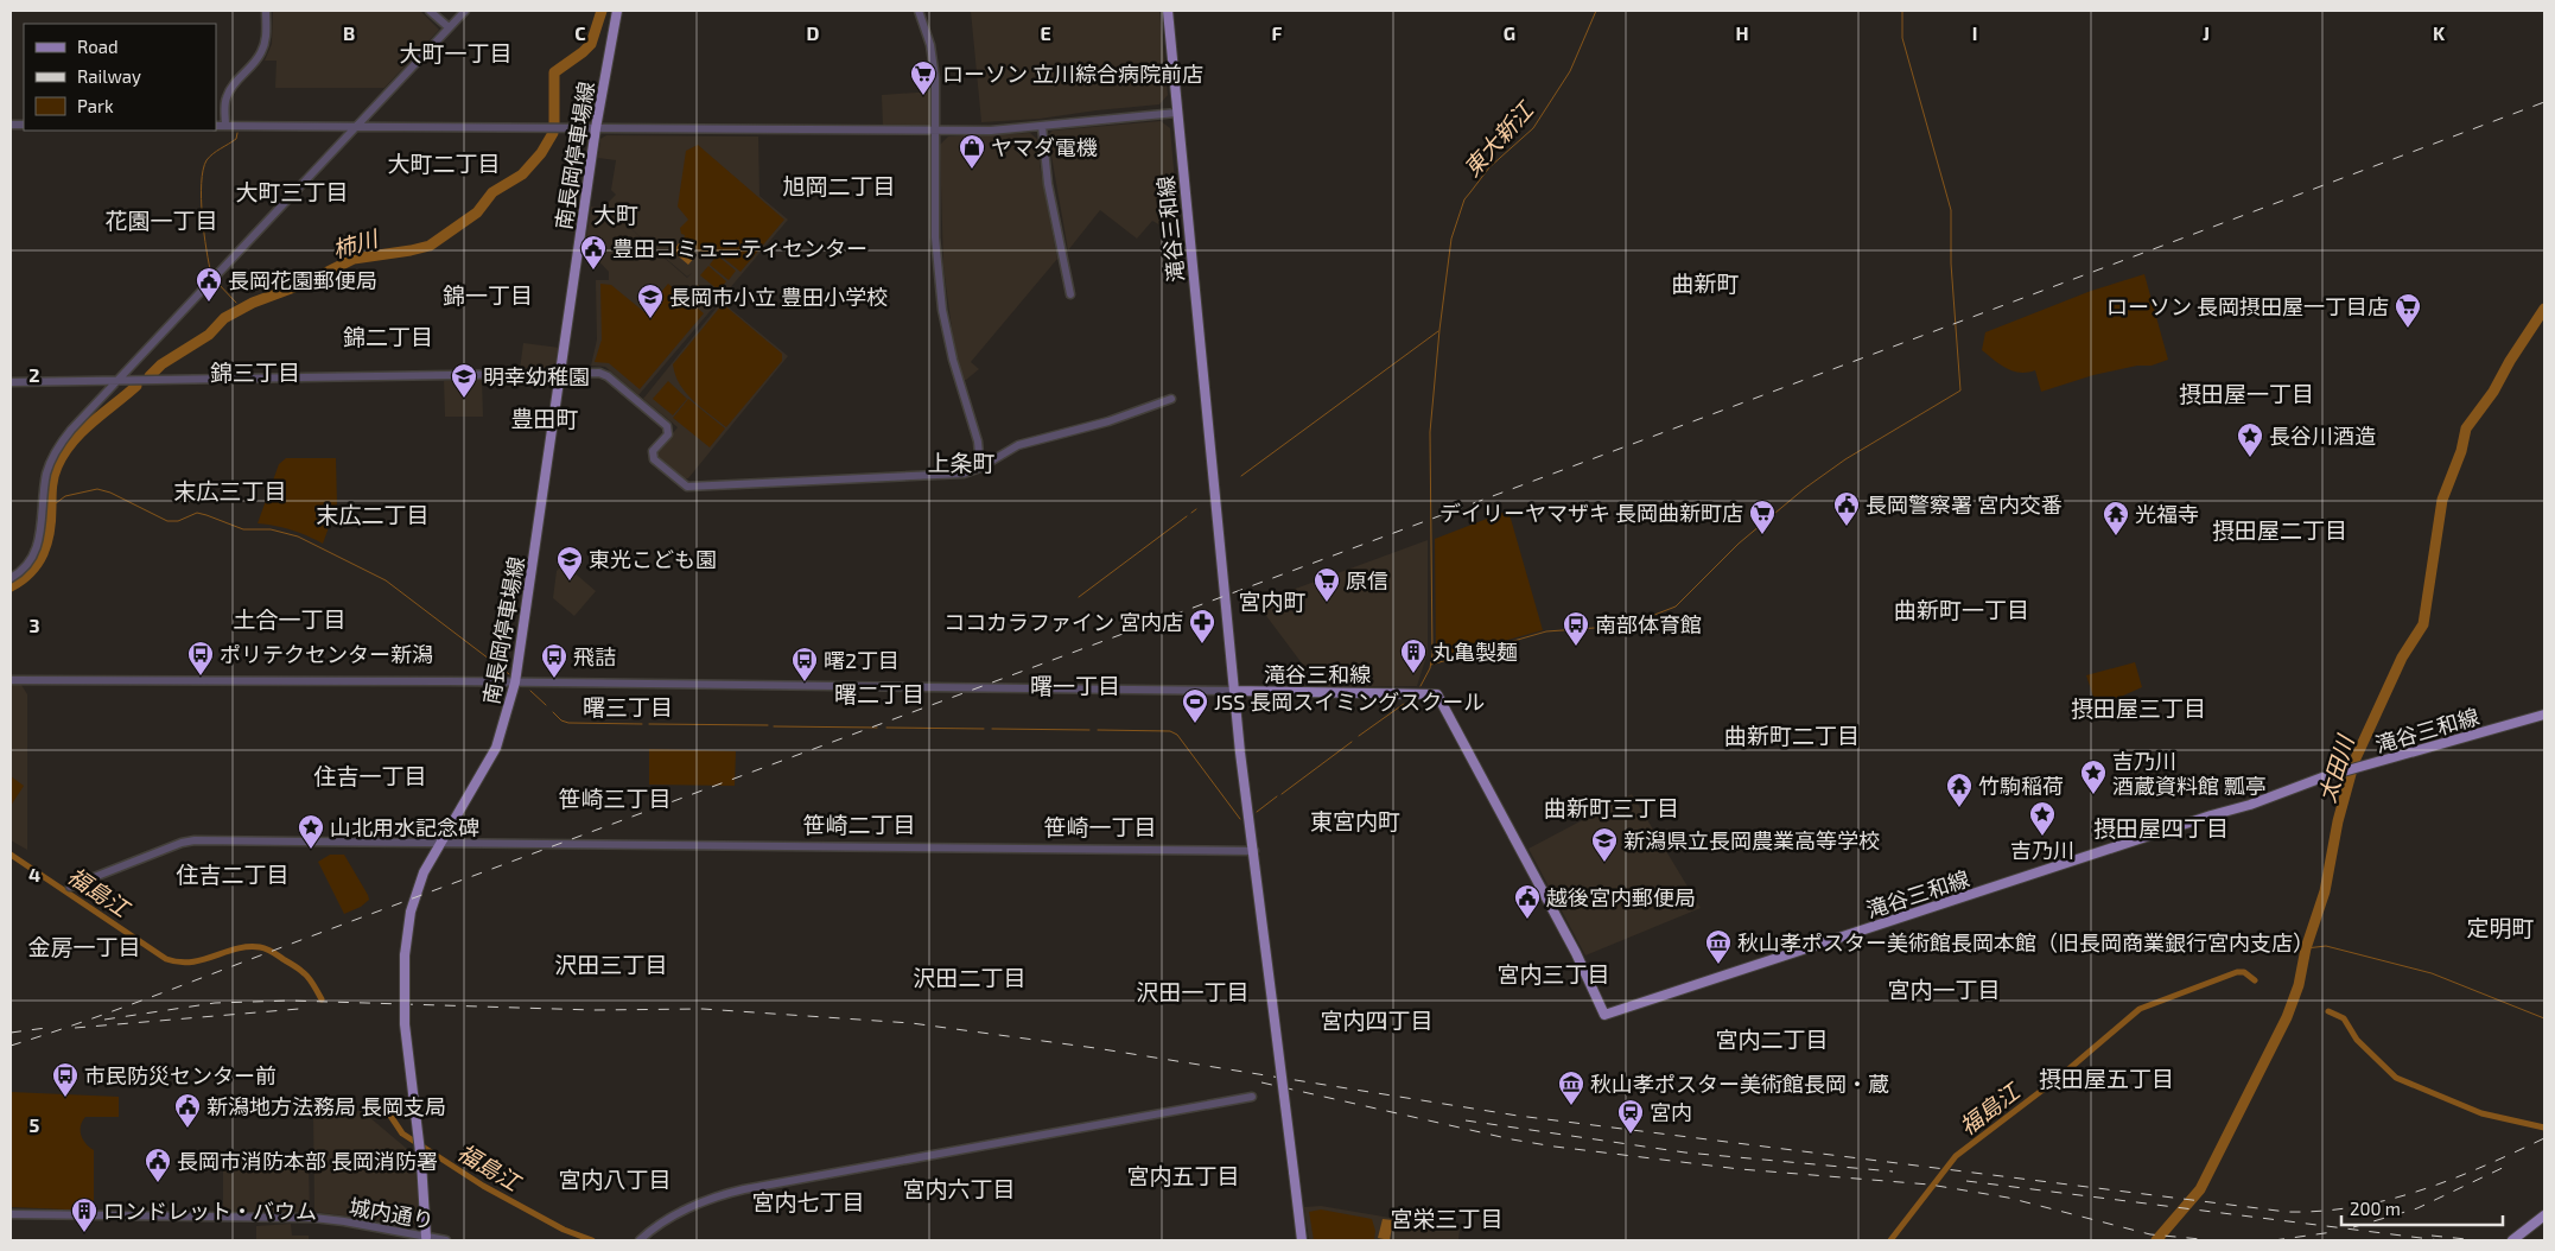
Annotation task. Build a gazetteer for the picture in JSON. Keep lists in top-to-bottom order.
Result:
{
  "streets": {
    "main road": ["南長岡停車場線", "滝谷三和線"],
    "street": ["城内通り"]
  },
  "crossings": [
    ["南長岡停車場線", "城内通り"]
  ],
  "districts": [
    "大町一丁目",
    "大町二丁目",
    "旭岡二丁目",
    "大町三丁目",
    "大町",
    "花園一丁目",
    "曲新町",
    "錦一丁目",
    "錦二丁目",
    "錦三丁目",
    "摂田屋一丁目",
    "豊田町",
    "上条町",
    "末広三丁目",
    "末広二丁目",
    "摂田屋二丁目",
    "宮内町",
    "曲新町一丁目",
    "土合一丁目",
    "曙一丁目",
    "曙二丁目",
    "曙三丁目",
    "摂田屋三丁目",
    "曲新町二丁目",
    "住吉一丁目",
    "笹崎三丁目",
    "曲新町三丁目",
    "東宮内町",
    "笹崎二丁目",
    "笹崎一丁目",
    "摂田屋四丁目",
    "住吉二丁目",
    "定明町",
    "金房一丁目",
    "沢田三丁目",
    "宮内三丁目",
    "沢田二丁目",
    "宮内一丁目",
    "沢田一丁目",
    "宮内四丁目",
    "宮内二丁目",
    "摂田屋五丁目",
    "宮内五丁目",
    "宮内八丁目",
    "宮内六丁目",
    "宮内七丁目",
    "宮栄三丁目"
  ],
  "water": [
    "東大新江",
    "柿川",
    "太田川",
    "福島江"
  ],
  "places": {
    "supermarket": [
      "ローソン 立川綜合病院前店",
      "ローソン 長岡摂田屋一丁目店",
      "デイリーヤマザキ 長岡曲新町店",
      "原信"
    ],
    "shop": ["ヤマダ電機"],
    "public building": [
      "豊田コミュニティセンター",
      "長岡花園郵便局",
      "長岡警察署 宮内交番",
      "越後宮内郵便局",
      "新潟地方法務局 長岡支局",
      "長岡市消防本部 長岡消防署"
    ],
    "school or university": [
      "長岡市小立 豊田小学校",
      "明幸幼稚園",
      "東光こども園",
      "新潟県立長岡農業高等学校"
    ],
    "place": [
      "長谷川酒造",
      "吉乃川 酒蔵資料館 瓢亭",
      "吉乃川",
      "山北用水記念碑"
    ],
    "temple": ["光福寺", "竹駒稲荷"],
    "pharmacy": ["ココカラファイン 宮内店"],
    "bus stop": [
      "南部体育館",
      "ポリテクセンター新潟",
      "飛詰",
      "曙2丁目",
      "市民防災センター前"
    ],
    "building": ["丸亀製麺", "ロンドレット・バウム"],
    "sports": ["JSS 長岡スイミングスクール"],
    "museum": ["秋山孝ポスター美術館長岡本館（旧長岡商業銀行宮内支店）", "秋山孝ポスター美術館長岡・蔵"],
    "station": ["宮内"]
  },
  "legend": ["Road", "Railway", "Park"],
  "scale_bar": "200 m",
  "grid": {
    "columns": [
      "B",
      "C",
      "D",
      "E",
      "F",
      "G",
      "H",
      "I",
      "J",
      "K"
    ],
    "rows": [
      "2",
      "3",
      "4",
      "5"
    ]
  }
}
